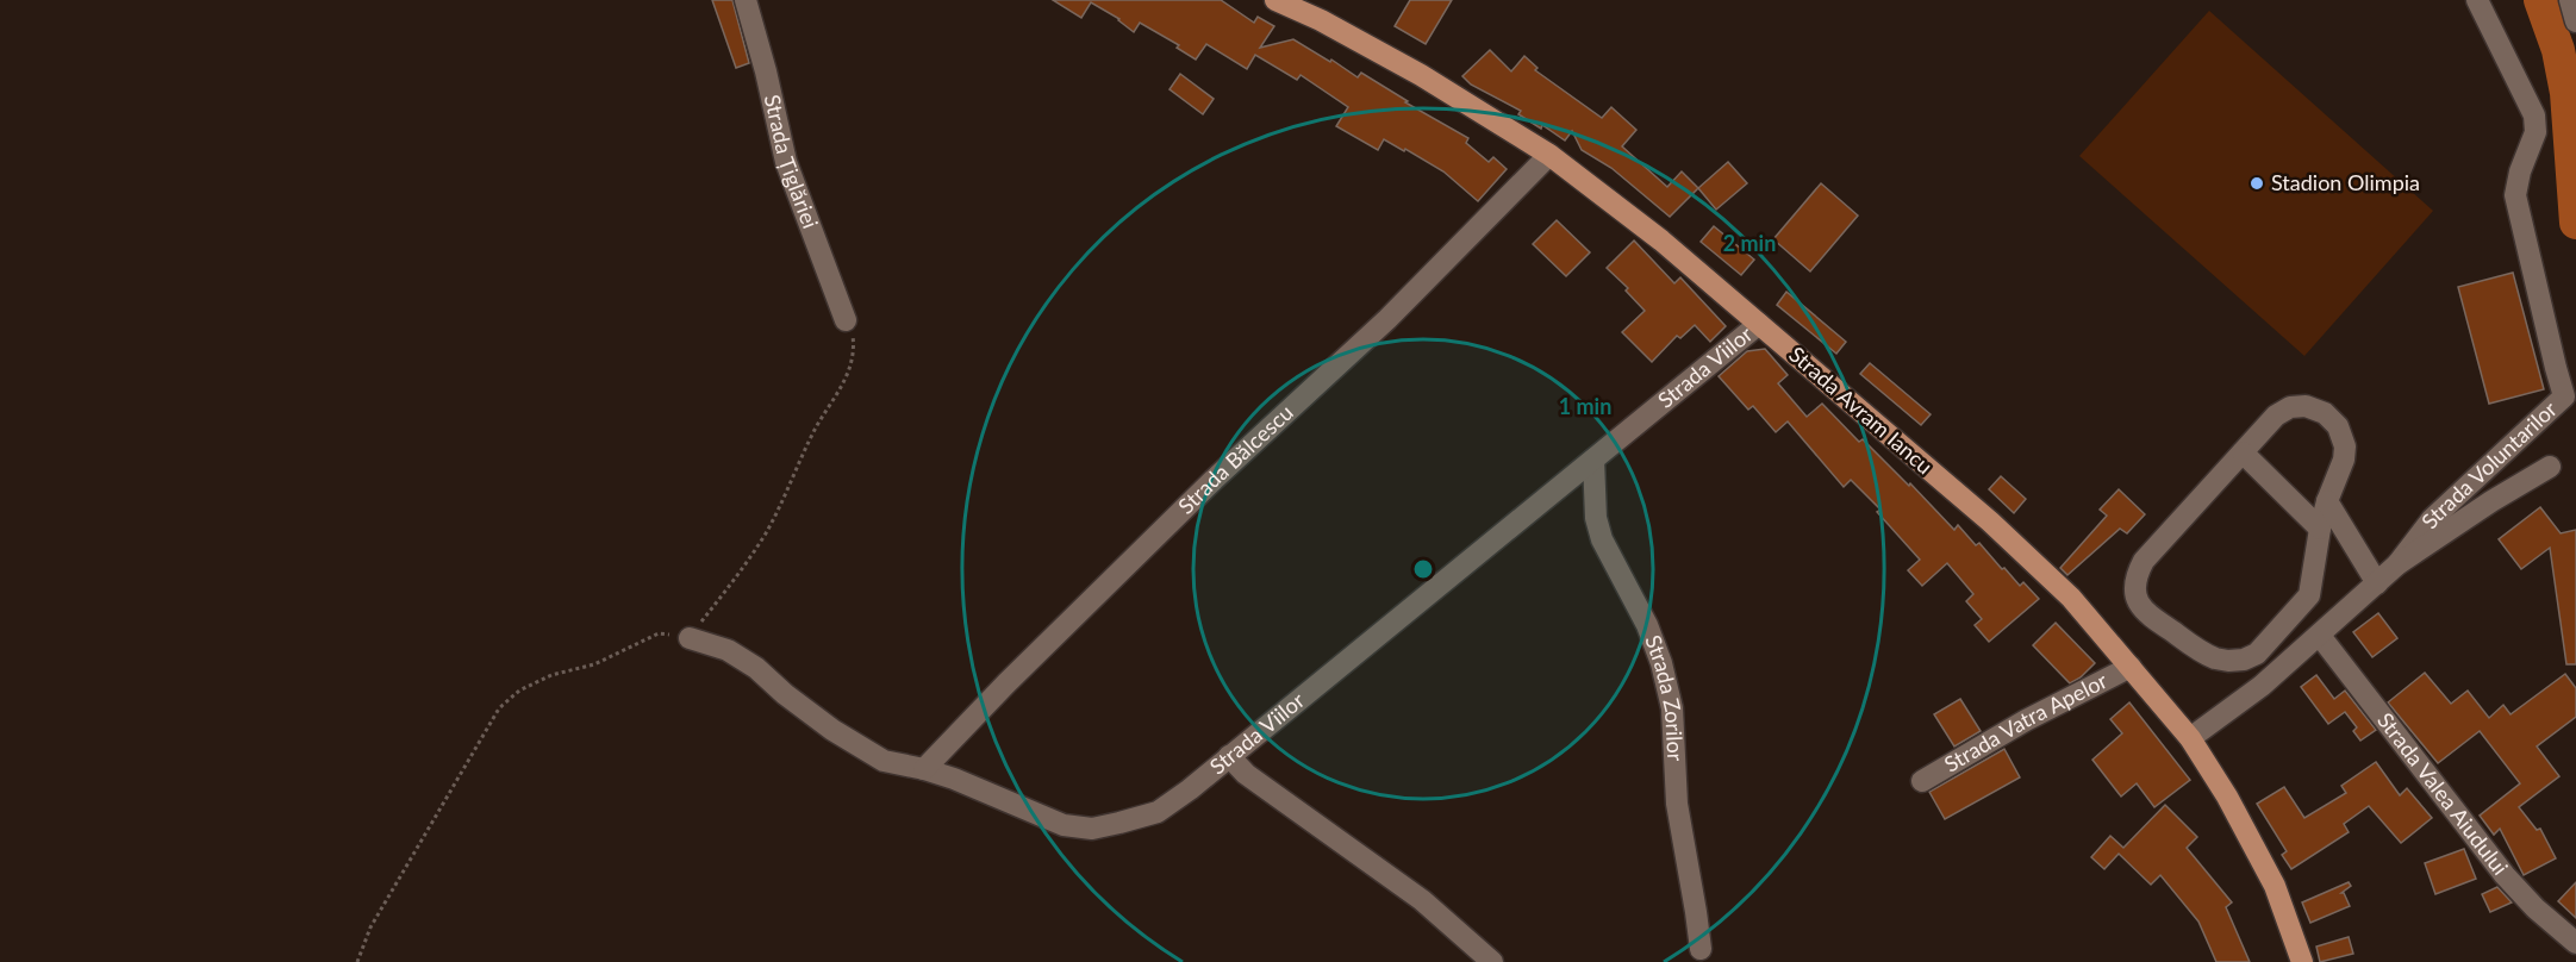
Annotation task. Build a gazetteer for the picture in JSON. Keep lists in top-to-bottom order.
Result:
{
  "streets": {
    "main road": ["Strada Avram Iancu"],
    "street": [
      "Strada Țiglăriei",
      "Strada Viilor",
      "Strada Bălcescu",
      "Strada Voluntarilor",
      "Strada Zorilor",
      "Strada Vatra Apelor",
      "Strada Valea Aiudului"
    ]
  },
  "crossings": [
    ["Strada Viilor", "Strada Avram Iancu"],
    ["Strada Viilor", "Strada Bălcescu"],
    ["Strada Viilor", "Strada Zorilor"],
    ["Strada Avram Iancu", "Strada Bălcescu"],
    ["Strada Avram Iancu", "Strada Vatra Apelor"]
  ],
  "places": ["Stadion Olimpia"],
  "rings": ["2 min", "1 min"]
}
